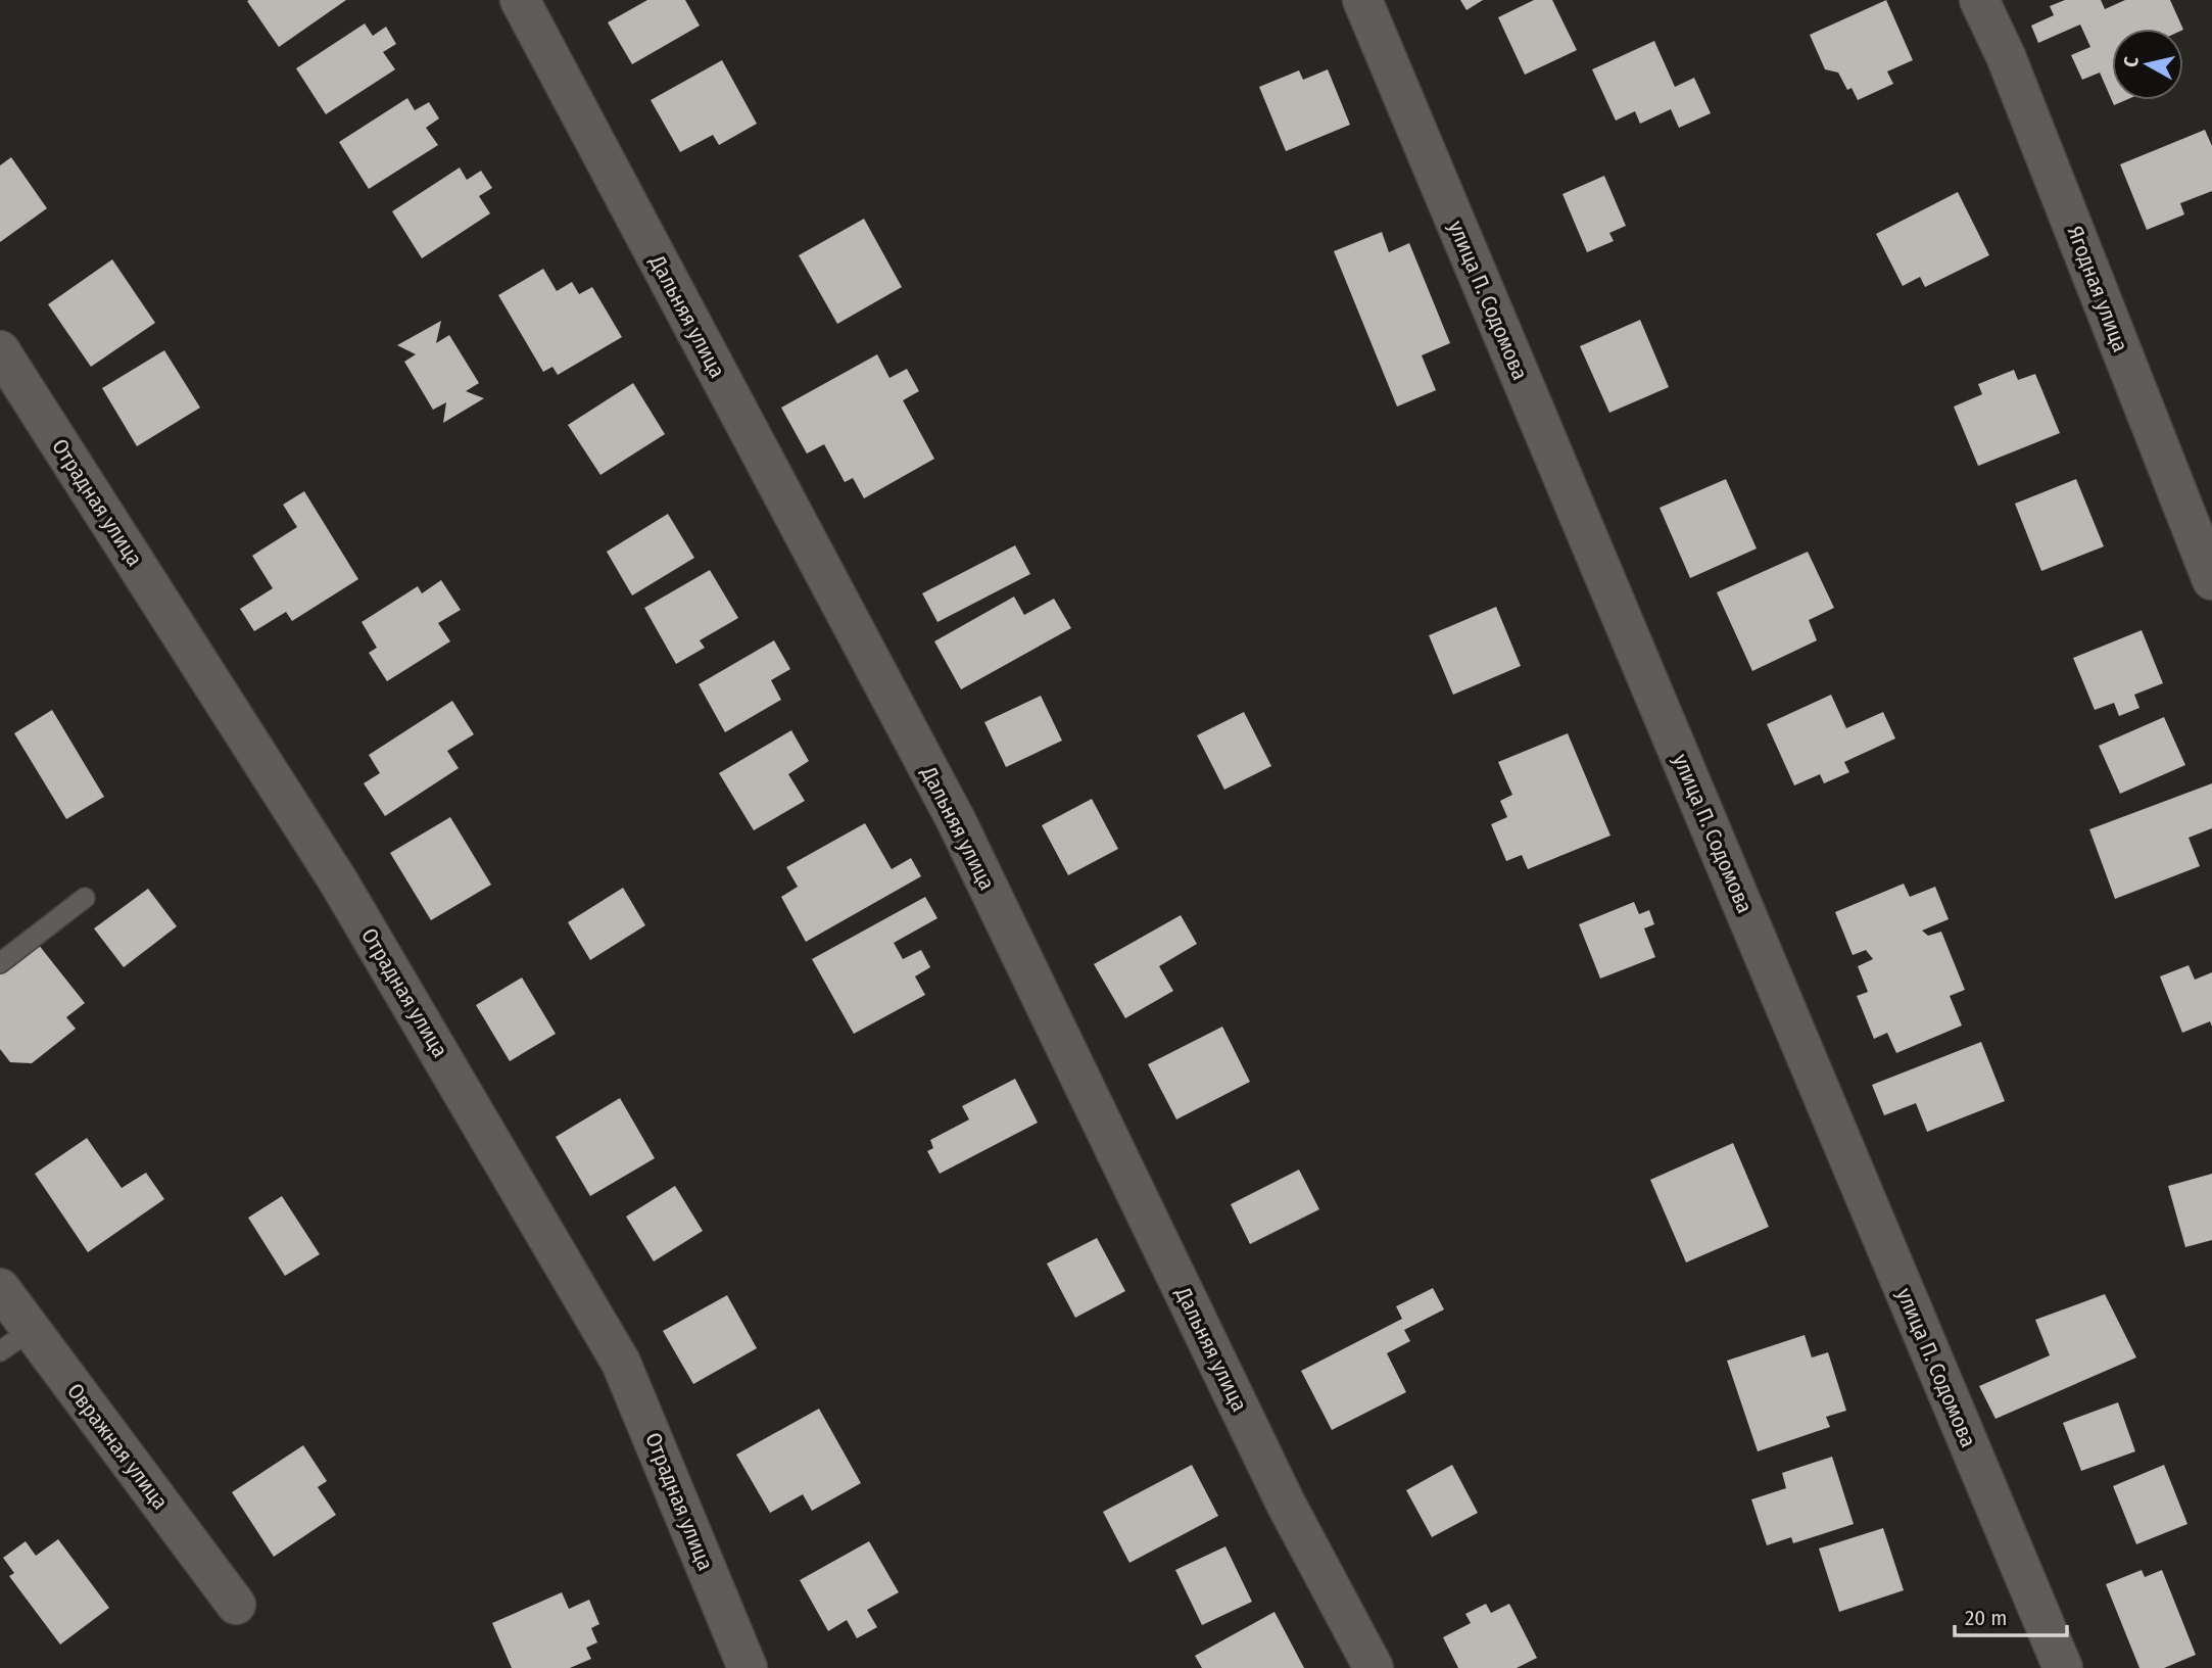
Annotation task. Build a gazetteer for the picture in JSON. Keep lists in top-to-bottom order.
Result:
{
  "streets": {
    "street": [
      "Ягодная улица",
      "улица П. Содомова",
      "Дальняя улица",
      "Отрадная улица",
      "Овражная улица"
    ]
  },
  "scale_bar": "20 m",
  "north": "left"
}
